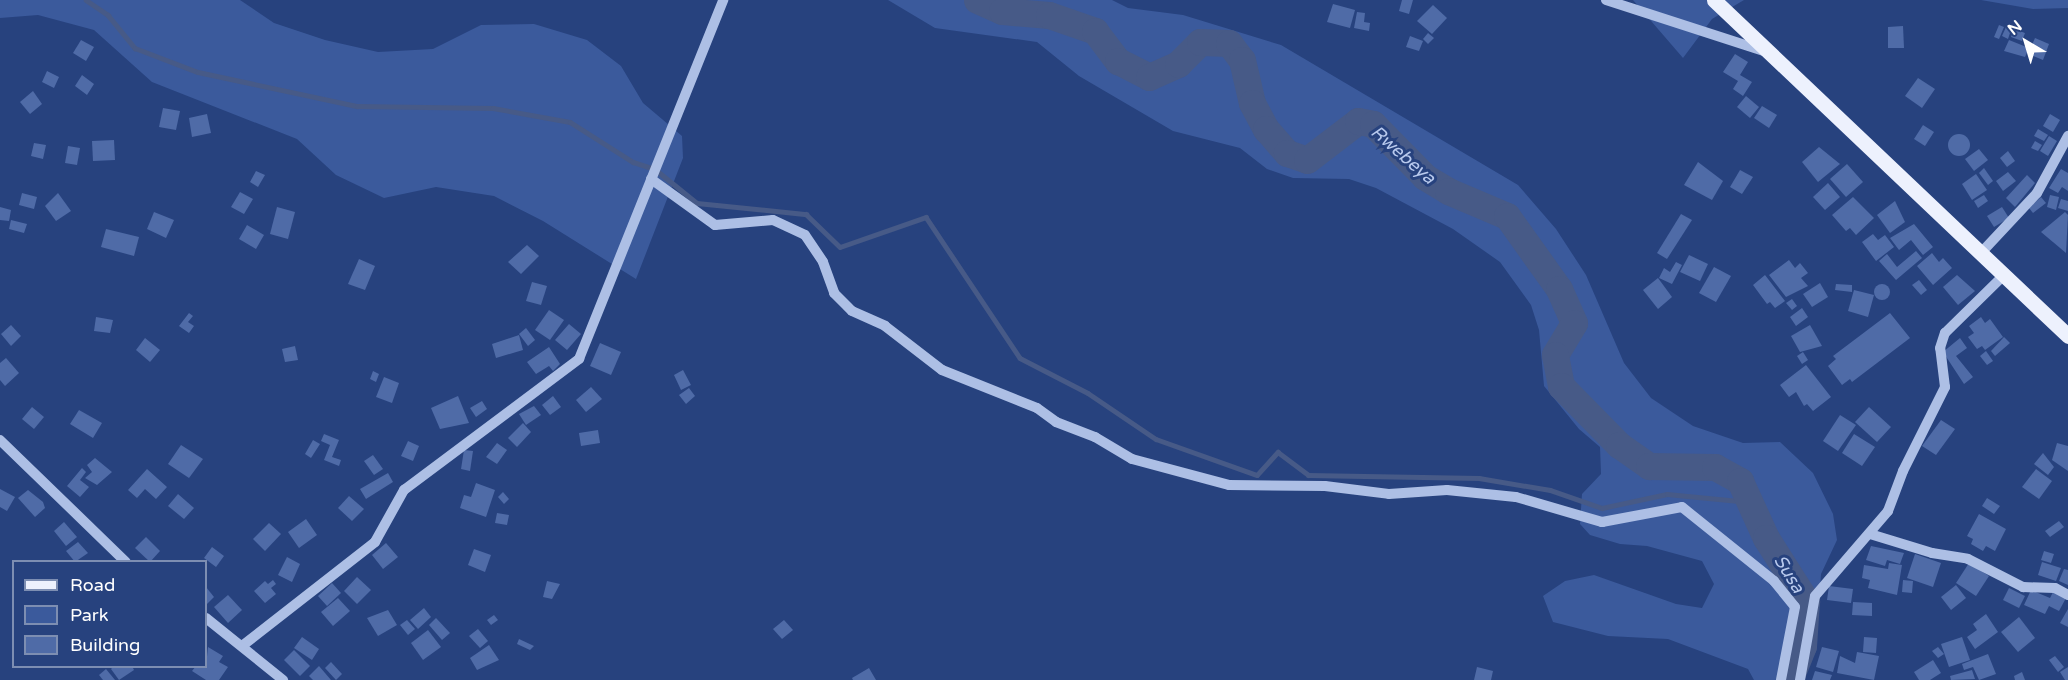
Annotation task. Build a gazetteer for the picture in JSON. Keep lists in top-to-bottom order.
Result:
{
  "water": ["Rwebeya", "Susa"],
  "legend": ["Road", "Park", "Building"],
  "north": "top left"
}
